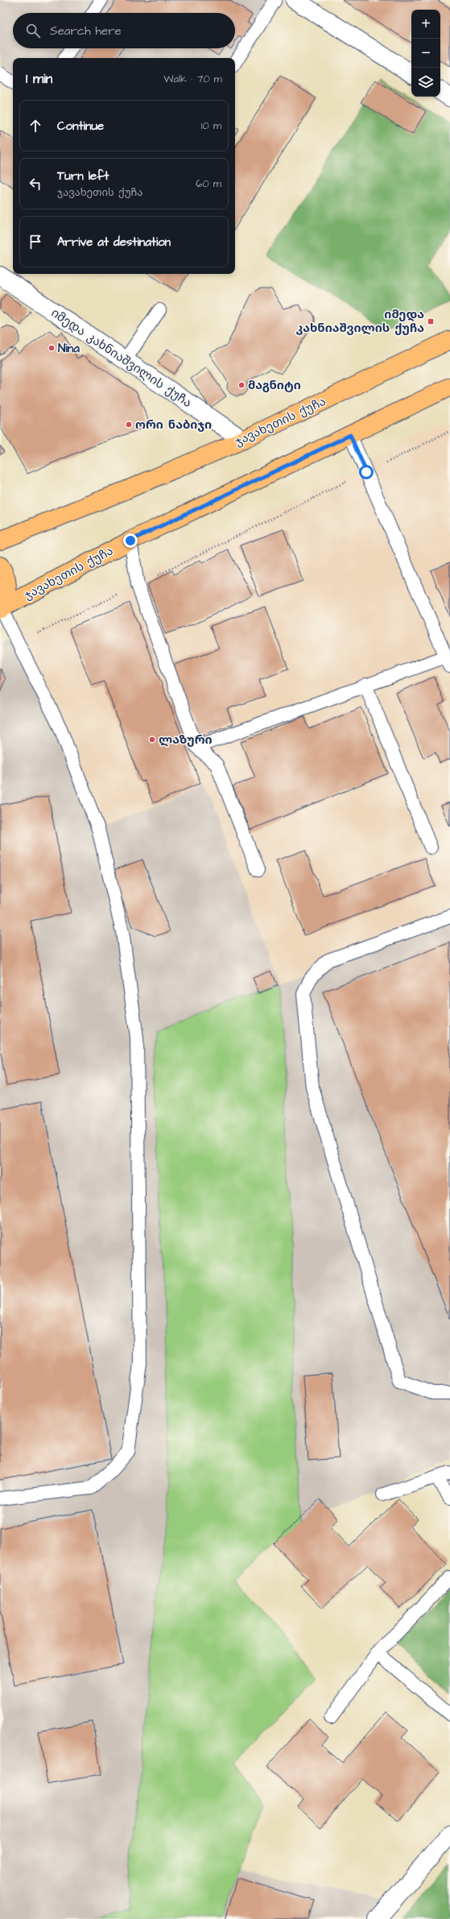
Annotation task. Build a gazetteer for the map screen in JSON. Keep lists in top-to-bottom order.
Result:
{
  "streets": {
    "main road": ["ჯავახეთის ქუჩა"],
    "street": ["იმედა კახნიაშვილის ქუჩა"]
  },
  "crossings": [
    ["იმედა კახნიაშვილის ქუჩა", "ჯავახეთის ქუჩა"]
  ],
  "places": {
    "transit": ["იმედა კახნიაშვილის ქუჩა"],
    "other": [
      "Nina",
      "მაგნიტი",
      "ორი ნაბიჯი",
      "ლაზური"
    ]
  },
  "page": {
    "map_buttons": ["+", "−"],
    "search": "Search here",
    "heading": ["1 min", "Walk · 70 m"],
    "list": [
      ["Continue", "10 m"],
      ["Turn left", "ჯავახეთის ქუჩა", "60 m"],
      "Arrive at destination"
    ]
  }
}
